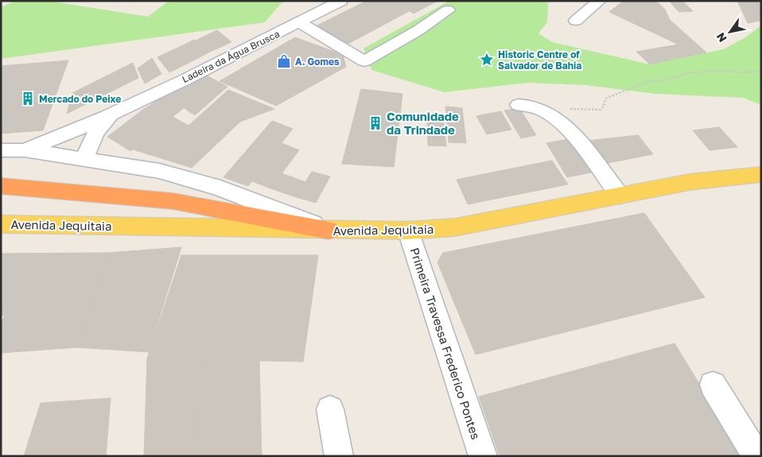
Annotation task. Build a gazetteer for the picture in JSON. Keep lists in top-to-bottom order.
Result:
{
  "streets": {
    "main road": ["Avenida Jequitaia"],
    "street": ["Ladeira da Água Brusca", "Primeira Travessa Frederico Pontes"]
  },
  "crossings": [
    ["Avenida Jequitaia", "Primeira Travessa Frederico Pontes"]
  ],
  "places": {
    "place": ["Historic Centre of Salvador de Bahia"],
    "shop": ["A. Gomes"],
    "building": ["Mercado do Peixe", "Comunidade da Trindade"]
  },
  "north": "bottom left"
}
